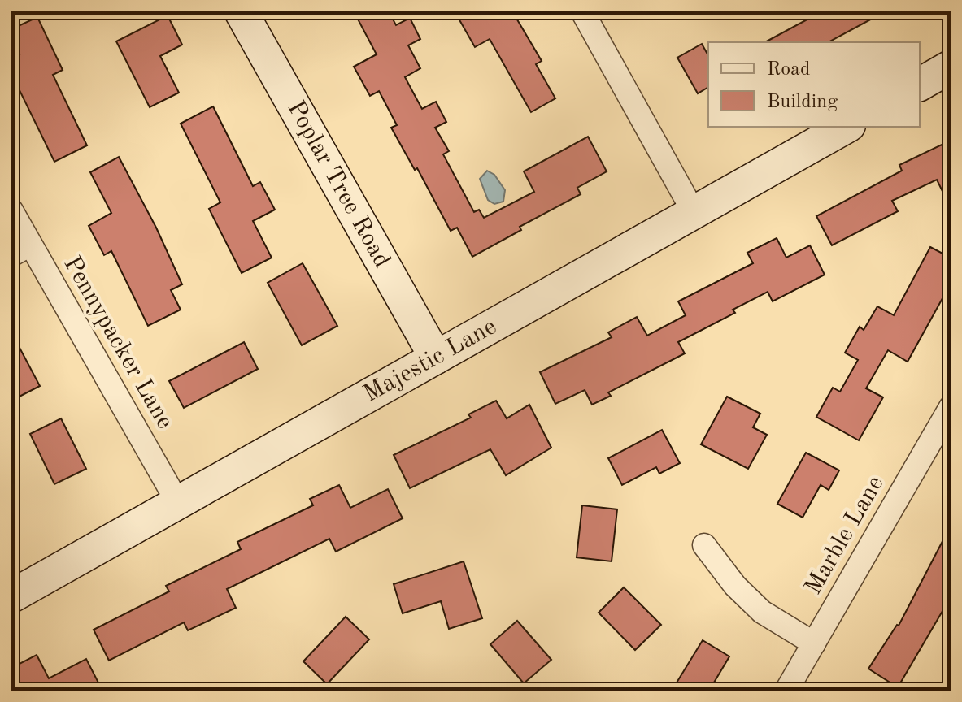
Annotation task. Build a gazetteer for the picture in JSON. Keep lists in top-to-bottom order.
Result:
{
  "streets": {
    "street": [
      "Poplar Tree Road",
      "Pennypacker Lane",
      "Majestic Lane",
      "Marble Lane"
    ]
  },
  "crossings": [
    ["Poplar Tree Road", "Majestic Lane"],
    ["Pennypacker Lane", "Majestic Lane"]
  ],
  "legend": ["Road", "Building"]
}
